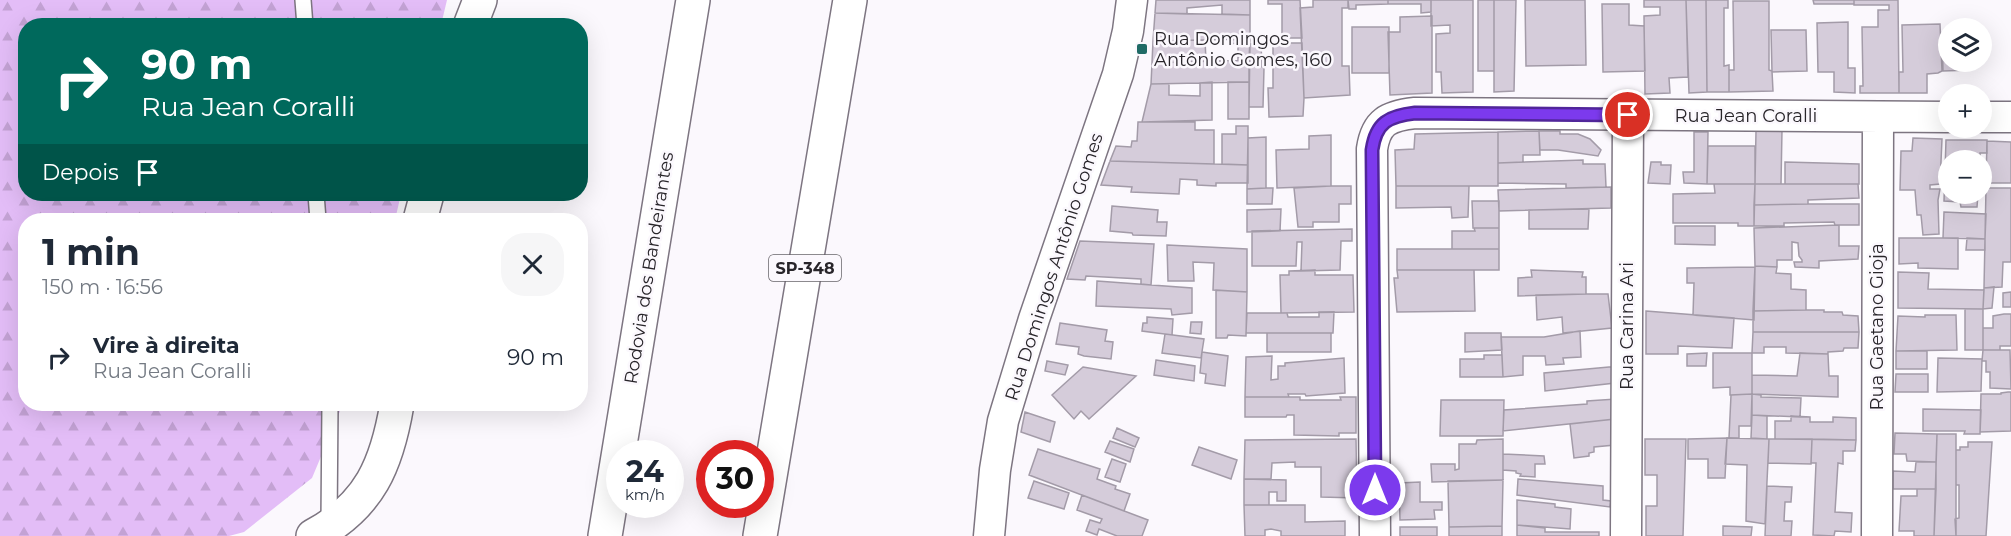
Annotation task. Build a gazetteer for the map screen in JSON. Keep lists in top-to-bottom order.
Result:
{
  "streets": {
    "main road": ["Rodovia dos Bandeirantes", "SP-348"],
    "street": [
      "Rua Jean Coralli",
      "Rua Domingos Antônio Gomes",
      "Rua Carina Ari",
      "Rua Gaetano Gioja"
    ]
  },
  "crossings": [
    ["Rua Jean Coralli", "Rua Carina Ari"],
    ["Rua Jean Coralli", "Rua Gaetano Gioja"]
  ],
  "places": {
    "transit": ["Rua Domingos Antônio Gomes, 160"]
  },
  "page": {
    "map_buttons": ["+", "−"],
    "turn": ["90 m", "Rua Jean Coralli"],
    "then": "Depois",
    "heading": ["1 min", "150 m · 16:56"],
    "list": [
      {
        "name": "Vire à direita",
        "note": "Rua Jean Coralli",
        "value": "90 m"
      }
    ],
    "speed": "24 km/h",
    "limit": "30"
  }
}
